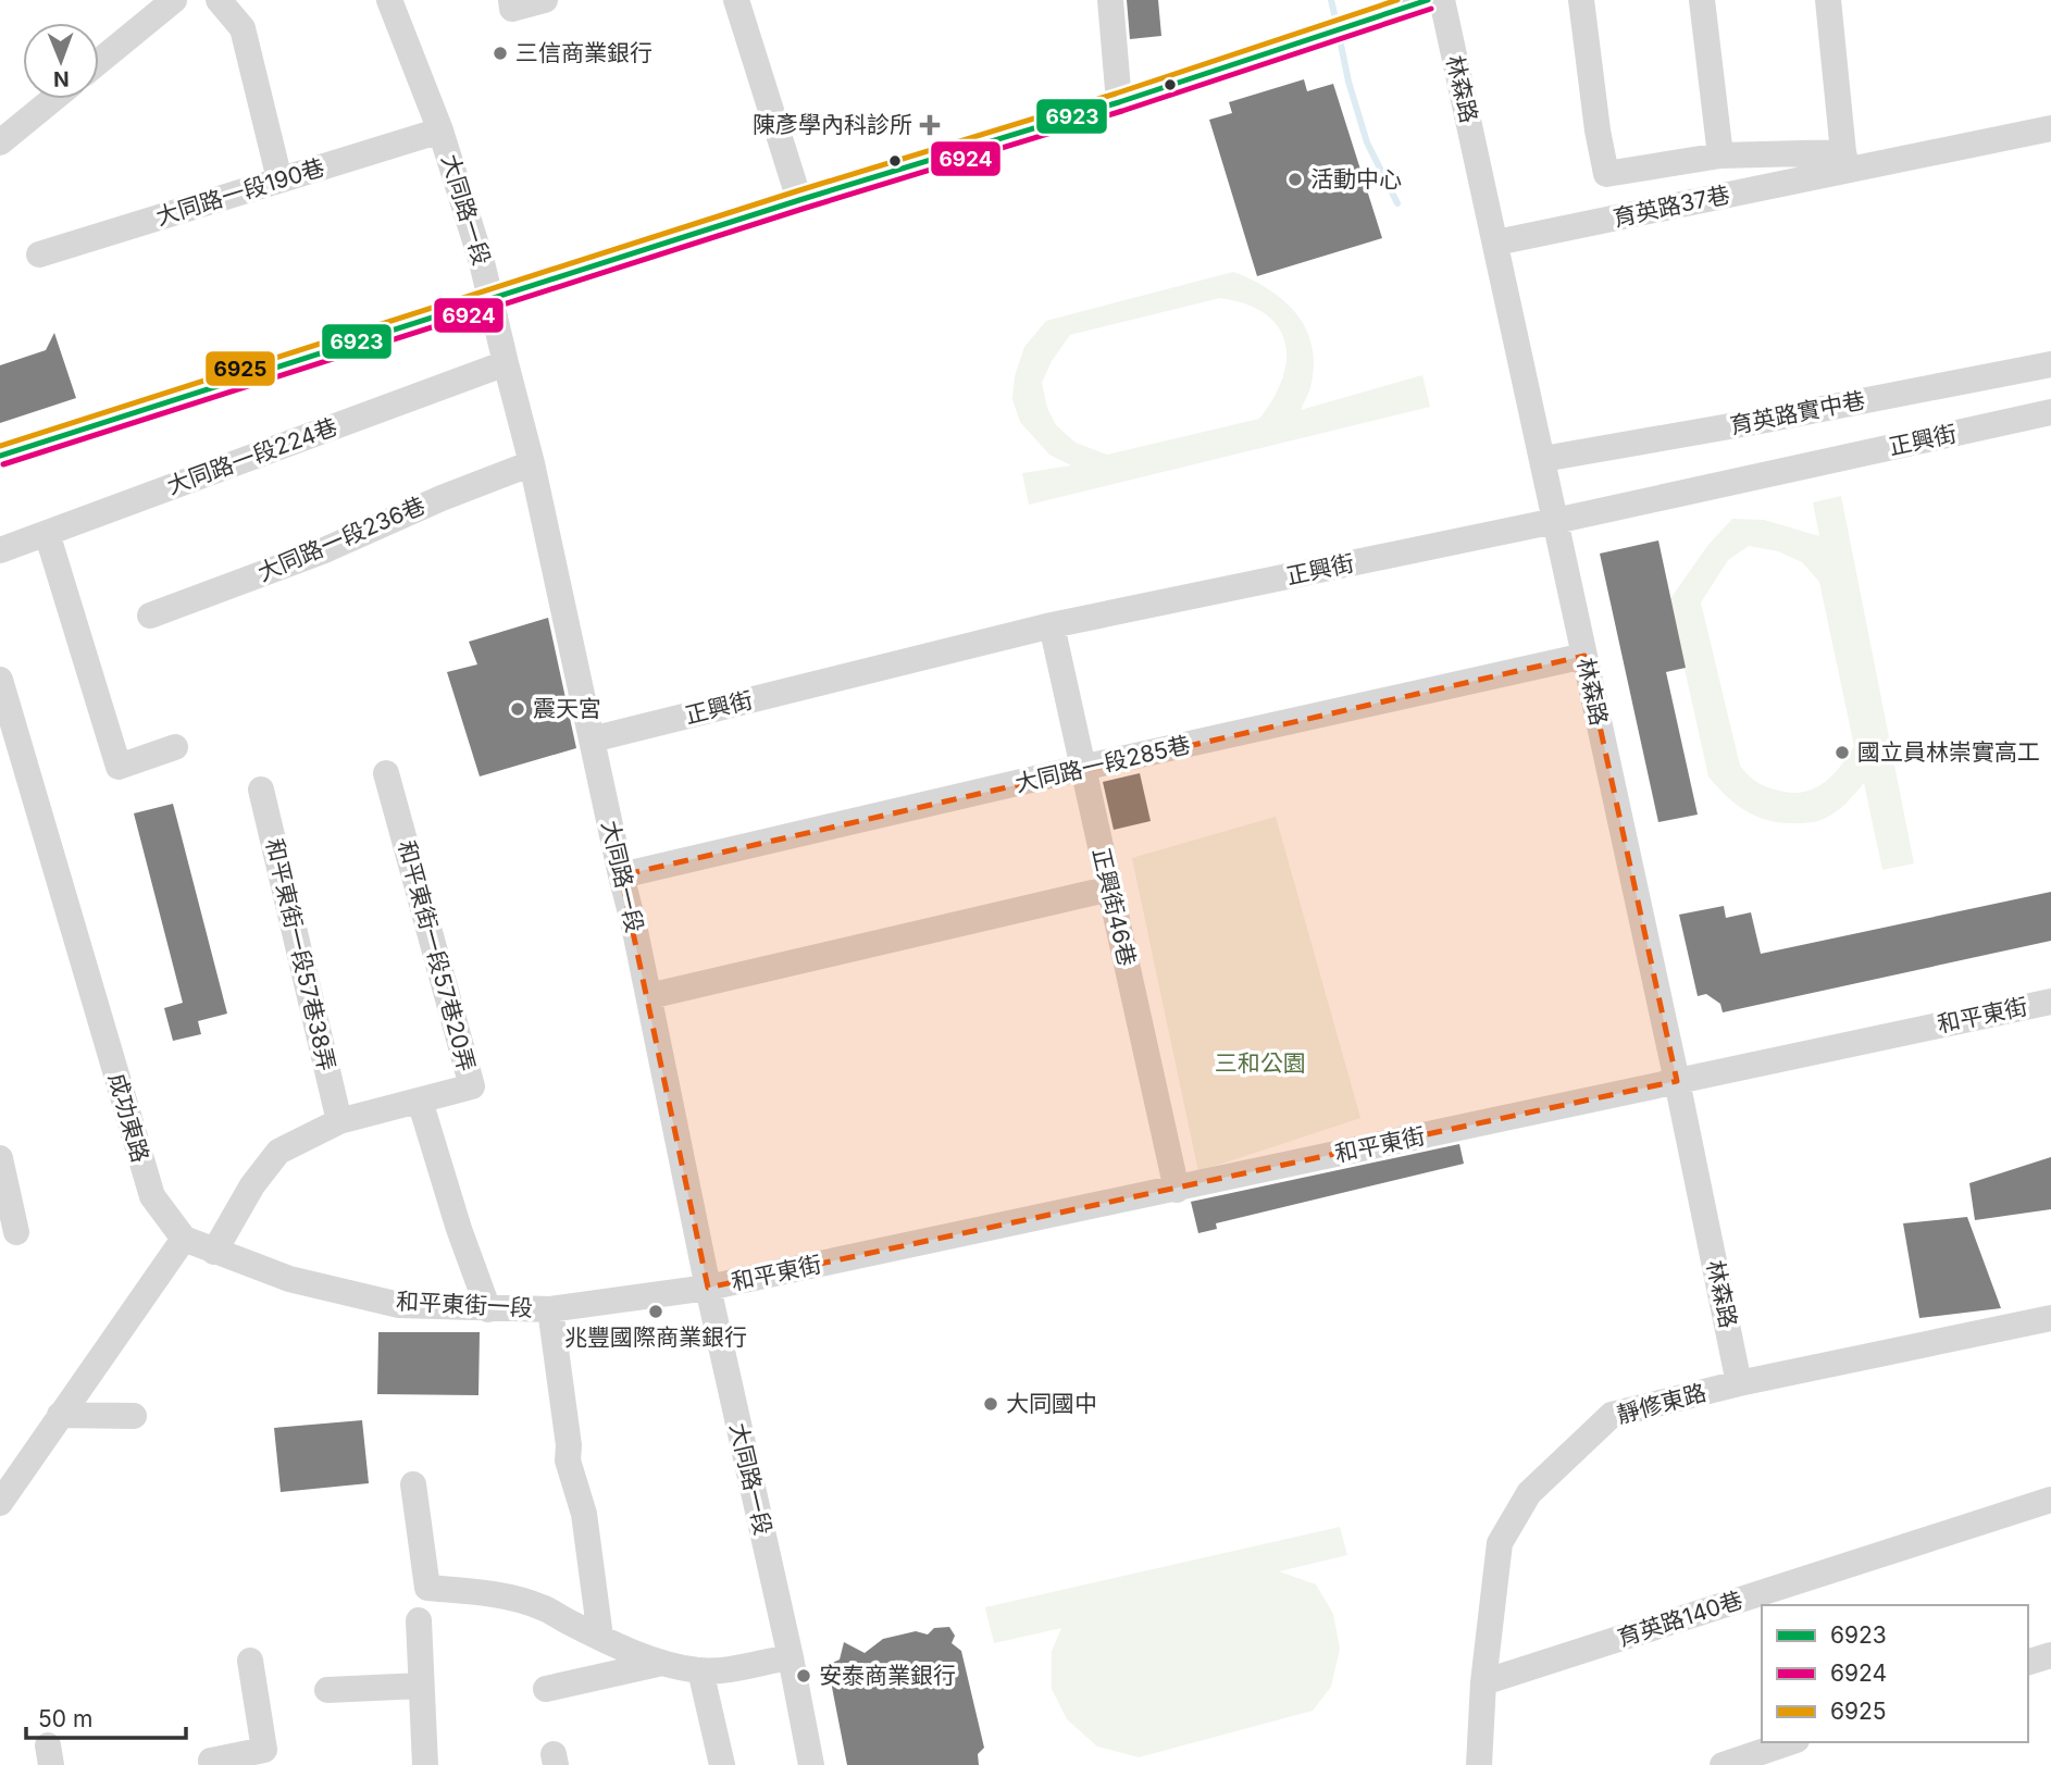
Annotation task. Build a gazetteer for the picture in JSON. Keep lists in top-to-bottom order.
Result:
{
  "streets": {
    "street": [
      "林森路",
      "大同路一段190巷",
      "育英路37巷",
      "大同路一段",
      "育英路實中巷",
      "正興街",
      "大同路一段224巷",
      "大同路一段236巷",
      "大同路一段285巷",
      "正興街46巷",
      "和平東街一段57巷38弄",
      "和平東街一段57巷20弄",
      "和平東街",
      "成功東路",
      "和平東街一段",
      "靜修東路",
      "育英路140巷"
    ]
  },
  "crossings": [
    ["林森路", "育英路37巷"],
    ["林森路", "育英路實中巷"],
    ["林森路", "正興街"],
    ["林森路", "大同路一段285巷"],
    ["林森路", "和平東街"],
    ["林森路", "靜修東路"],
    ["大同路一段190巷", "大同路一段"],
    ["大同路一段", "正興街"],
    ["大同路一段", "大同路一段224巷"],
    ["大同路一段", "大同路一段236巷"],
    ["大同路一段", "大同路一段285巷"],
    ["大同路一段", "和平東街"],
    ["大同路一段", "和平東街一段"],
    ["正興街", "正興街46巷"],
    ["大同路一段285巷", "正興街46巷"],
    ["正興街46巷", "和平東街"],
    ["和平東街", "和平東街一段"],
    ["成功東路", "和平東街一段"],
    ["靜修東路", "育英路140巷"]
  ],
  "parks": ["三和公園"],
  "places": {
    "other": [
      "三信商業銀行",
      "活動中心",
      "震天宮",
      "國立員林崇實高工",
      "兆豐國際商業銀行",
      "大同國中",
      "安泰商業銀行"
    ],
    "health": ["陳彥學內科診所"]
  },
  "lines": ["transit line 6923", "transit line 6925", "transit line 6924"],
  "legend": ["6923", "6924", "6925"],
  "scale_bar": "50 m",
  "north": "bottom"
}
